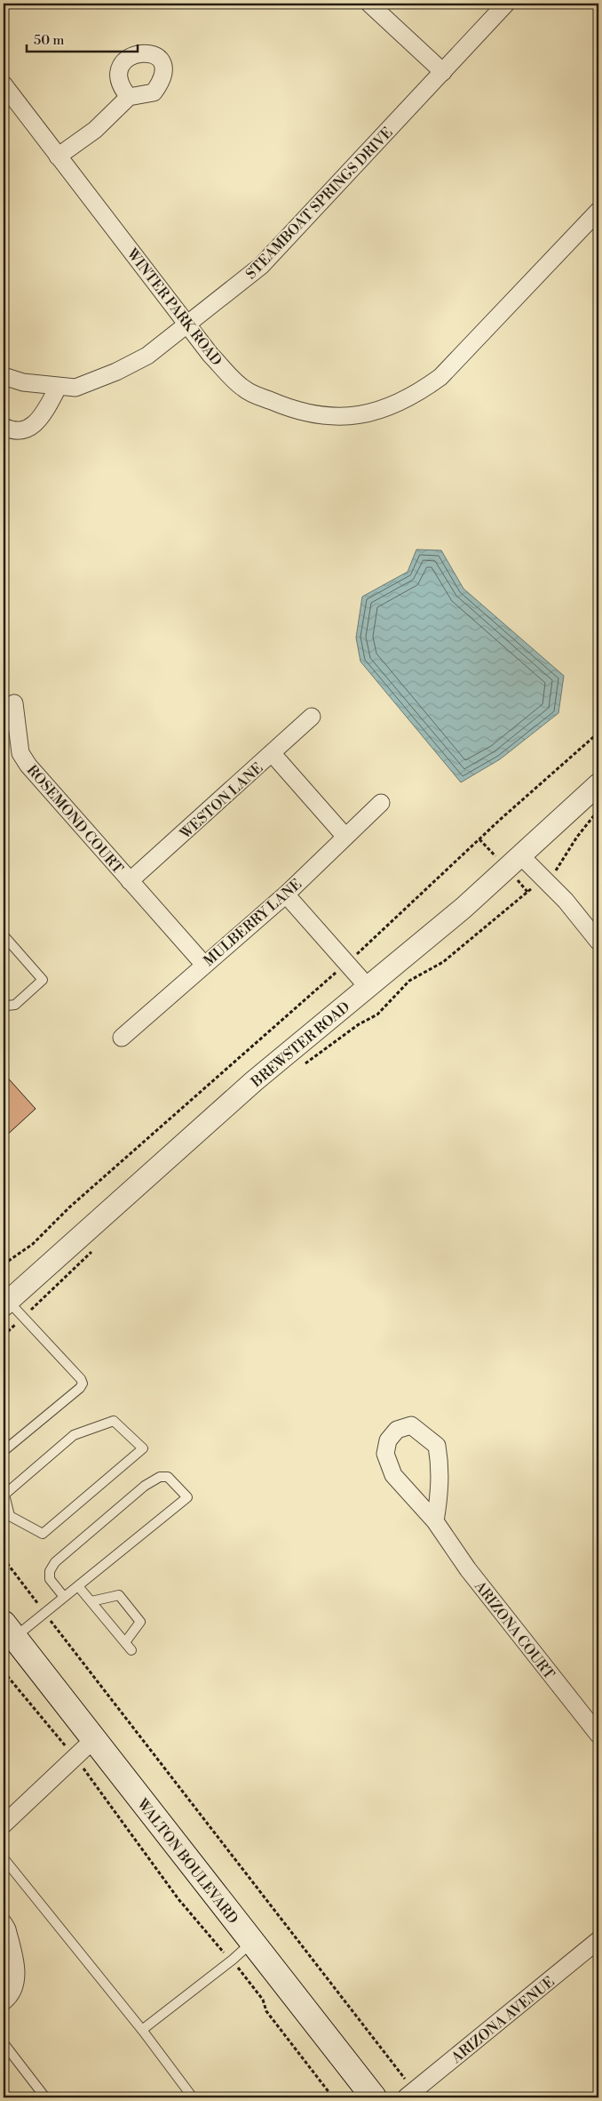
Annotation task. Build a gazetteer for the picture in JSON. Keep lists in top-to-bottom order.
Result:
{
  "streets": {
    "main road": ["WALTON BOULEVARD"],
    "street": [
      "STEAMBOAT SPRINGS DRIVE",
      "WINTER PARK ROAD",
      "WESTON LANE",
      "ROSEMOND COURT",
      "MULBERRY LANE",
      "BREWSTER ROAD",
      "ARIZONA COURT",
      "ARIZONA AVENUE"
    ]
  },
  "crossings": [
    ["STEAMBOAT SPRINGS DRIVE", "WINTER PARK ROAD"],
    ["WESTON LANE", "ROSEMOND COURT"],
    ["ROSEMOND COURT", "MULBERRY LANE"]
  ],
  "scale_bar": "50 m"
}
